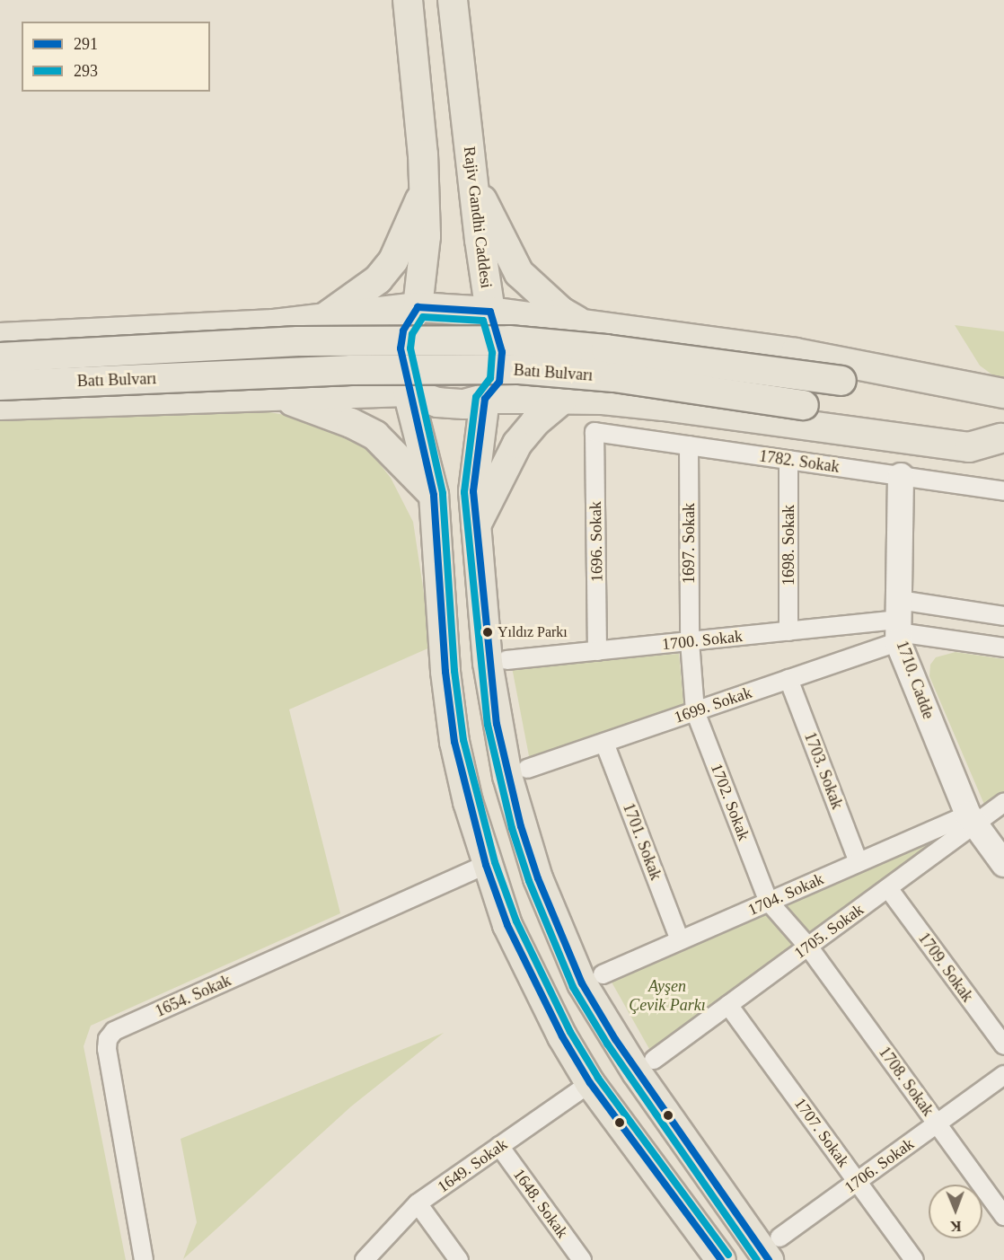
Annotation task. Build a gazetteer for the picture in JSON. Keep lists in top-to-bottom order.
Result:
{
  "streets": {
    "main road": ["Rajiv Gandhi Caddesi", "Batı Bulvarı"],
    "street": [
      "1782. Sokak",
      "1696. Sokak",
      "1697. Sokak",
      "1698. Sokak",
      "1700. Sokak",
      "1710. Cadde",
      "1699. Sokak",
      "1703. Sokak",
      "1702. Sokak",
      "1701. Sokak",
      "1704. Sokak",
      "1705. Sokak",
      "1709. Sokak",
      "1654. Sokak",
      "1708. Sokak",
      "1707. Sokak",
      "1649. Sokak",
      "1706. Sokak",
      "1648. Sokak"
    ]
  },
  "crossings": [
    ["Rajiv Gandhi Caddesi", "1706. Sokak"],
    ["1782. Sokak", "1696. Sokak"],
    ["1782. Sokak", "1697. Sokak"],
    ["1782. Sokak", "1698. Sokak"],
    ["1782. Sokak", "1710. Cadde"],
    ["1696. Sokak", "1700. Sokak"],
    ["1697. Sokak", "1700. Sokak"],
    ["1697. Sokak", "1702. Sokak"],
    ["1698. Sokak", "1700. Sokak"],
    ["1700. Sokak", "1710. Cadde"],
    ["1700. Sokak", "1699. Sokak"],
    ["1700. Sokak", "1702. Sokak"],
    ["1710. Cadde", "1699. Sokak"],
    ["1710. Cadde", "1704. Sokak"],
    ["1710. Cadde", "1705. Sokak"],
    ["1699. Sokak", "1703. Sokak"],
    ["1699. Sokak", "1702. Sokak"],
    ["1699. Sokak", "1701. Sokak"],
    ["1703. Sokak", "1704. Sokak"],
    ["1702. Sokak", "1704. Sokak"],
    ["1702. Sokak", "1705. Sokak"],
    ["1702. Sokak", "1708. Sokak"],
    ["1701. Sokak", "1704. Sokak"],
    ["1704. Sokak", "1705. Sokak"],
    ["1705. Sokak", "1709. Sokak"],
    ["1705. Sokak", "1708. Sokak"],
    ["1705. Sokak", "1707. Sokak"],
    ["1708. Sokak", "1706. Sokak"],
    ["1707. Sokak", "1706. Sokak"],
    ["1649. Sokak", "1648. Sokak"]
  ],
  "parks": ["Ayşen Çevik Parkı"],
  "places": ["Yıldız Parkı"],
  "lines": ["transit line 291", "transit line 293"],
  "legend": ["291", "293"],
  "north": "bottom"
}
